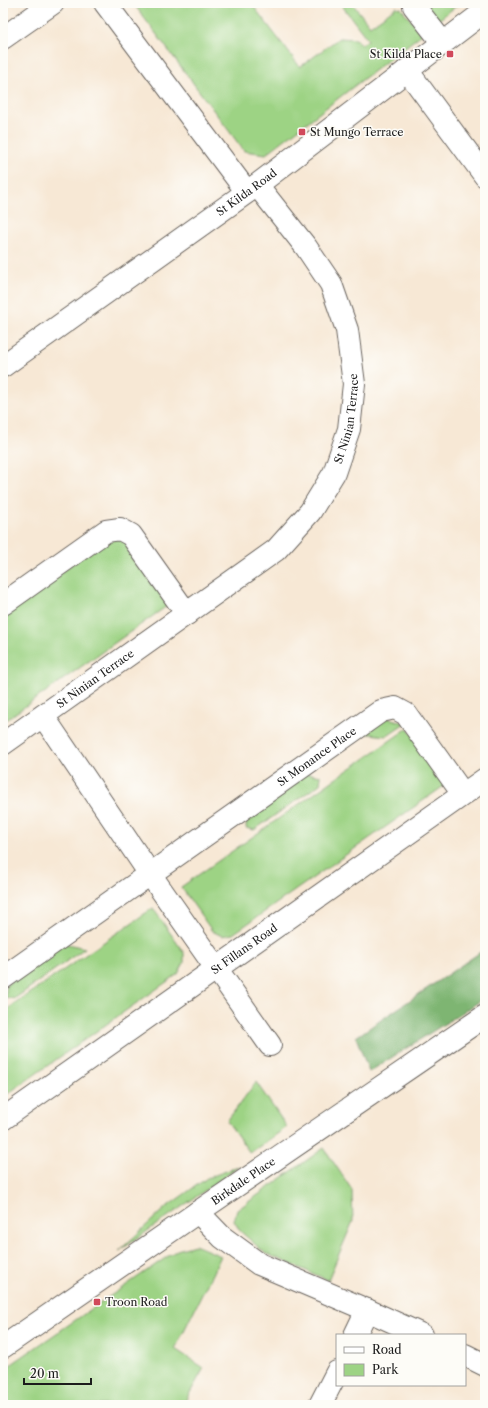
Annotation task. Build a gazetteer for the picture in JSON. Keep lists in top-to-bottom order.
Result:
{
  "streets": {
    "street": [
      "St Kilda Road",
      "St Ninian Terrace",
      "St Monance Place",
      "St Fillans Road",
      "Birkdale Place"
    ]
  },
  "crossings": [
    ["St Kilda Road", "St Ninian Terrace"],
    ["St Monance Place", "St Fillans Road"]
  ],
  "places": {
    "transit": ["St Kilda Place", "St Mungo Terrace", "Troon Road"]
  },
  "legend": ["Road", "Park"],
  "scale_bar": "20 m"
}
